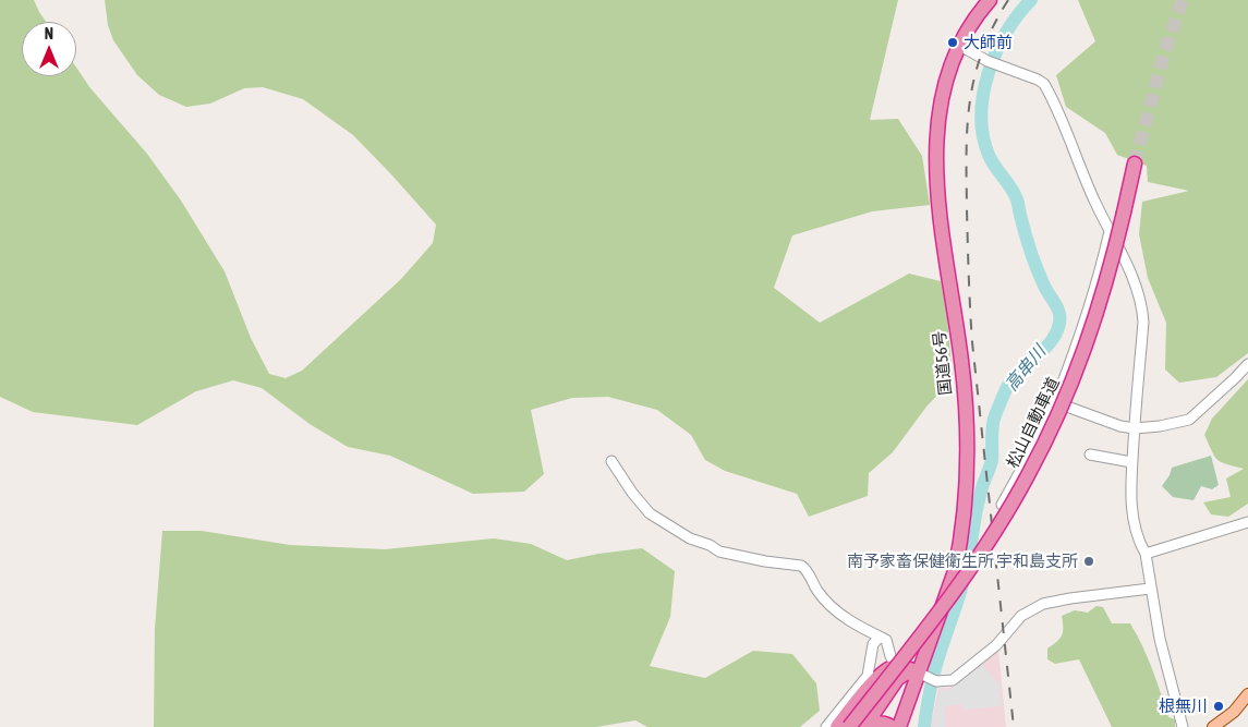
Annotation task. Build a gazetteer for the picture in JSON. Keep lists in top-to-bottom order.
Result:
{
  "streets": {
    "highway": ["国道56号", "松山自動車道"]
  },
  "water": ["高串川"],
  "places": ["大師前", "南予家畜保健衛生所 宇和島支所", "根無川"],
  "north": "top"
}
